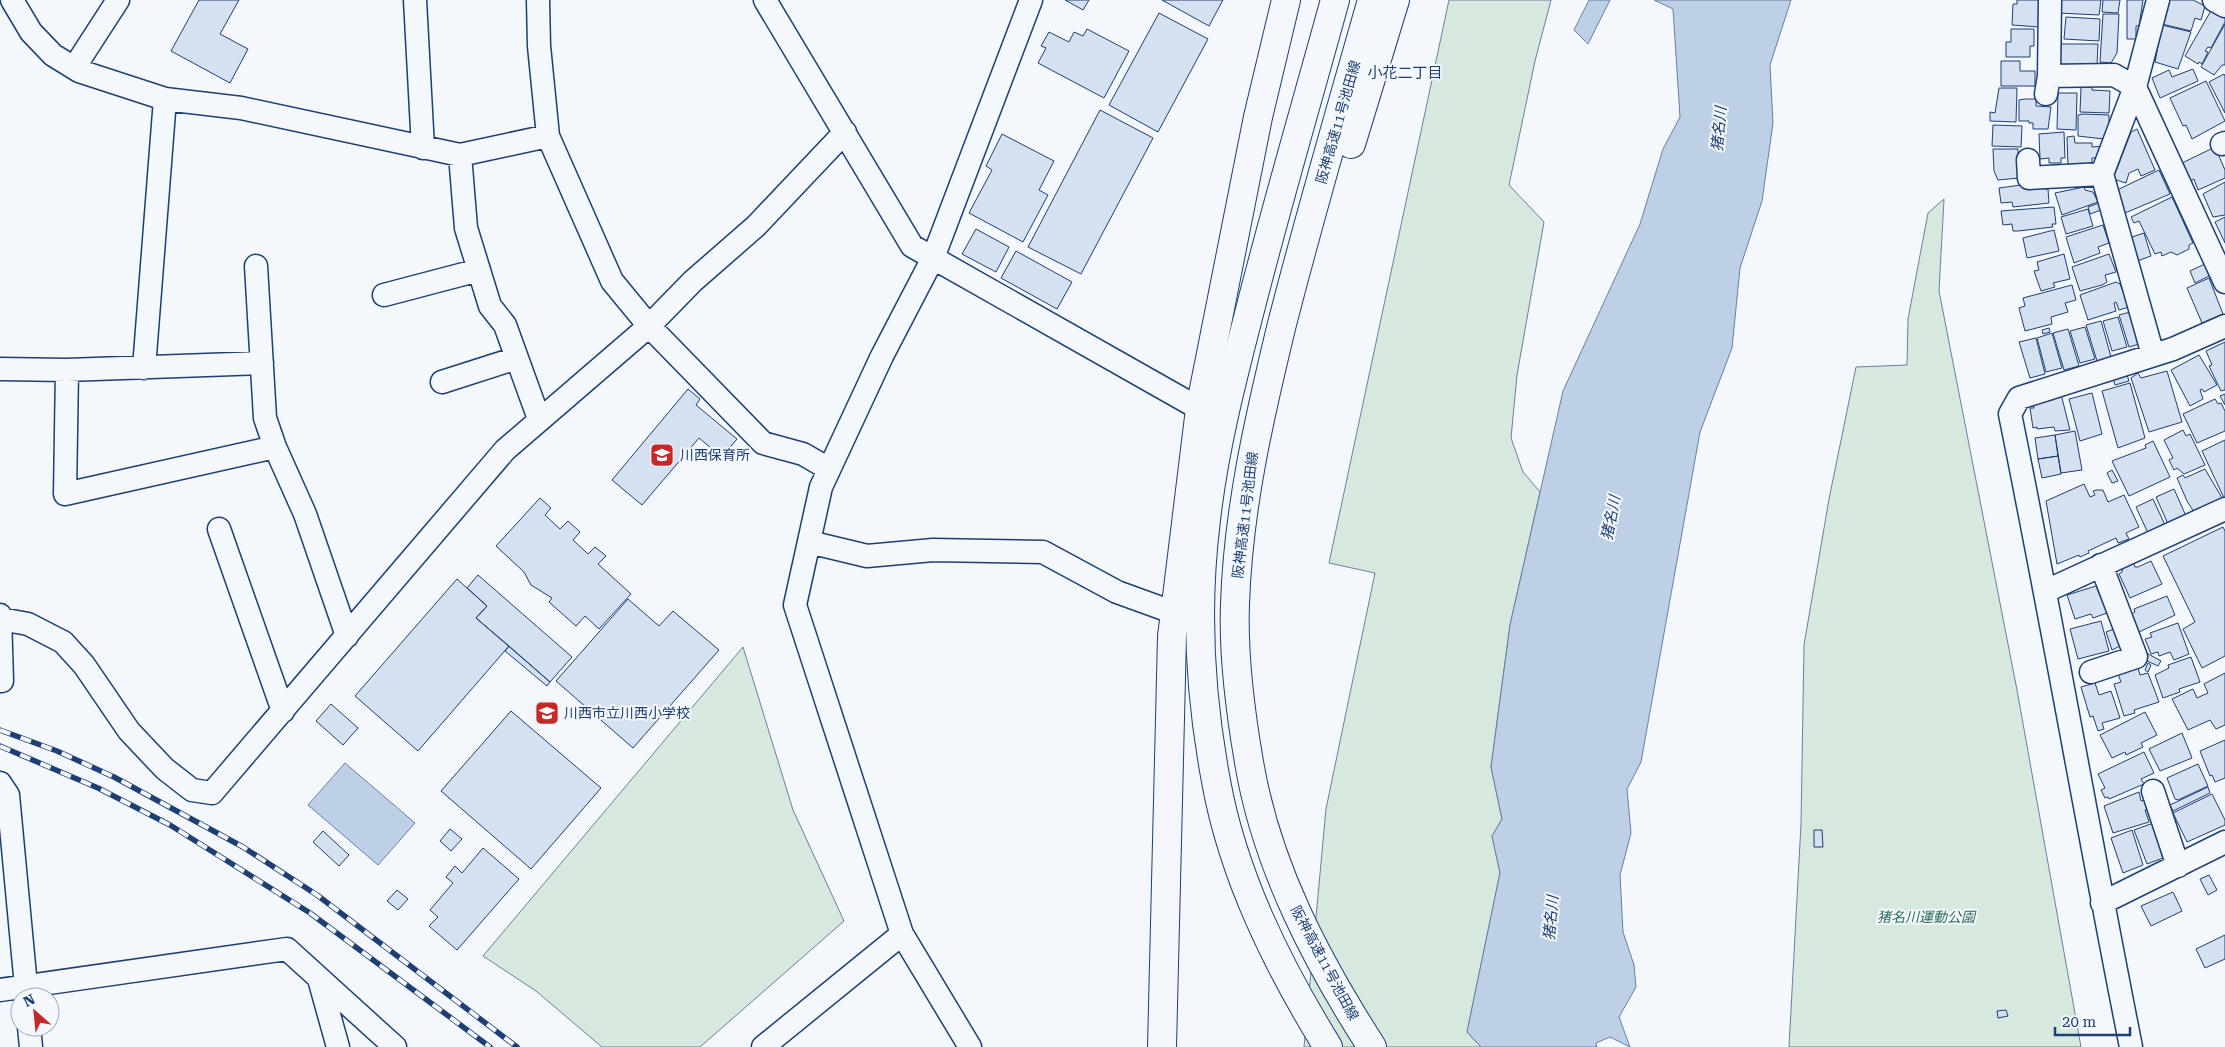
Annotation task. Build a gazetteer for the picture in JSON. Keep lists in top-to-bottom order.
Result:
{
  "streets": {
    "main road": ["阪神高速11号池田線"]
  },
  "districts": ["小花二丁目"],
  "water": ["猪名川"],
  "parks": ["猪名川運動公園"],
  "places": {
    "school or university": ["川西保育所", "川西市立川西小学校"]
  },
  "scale_bar": "20 m",
  "north": "top left"
}
